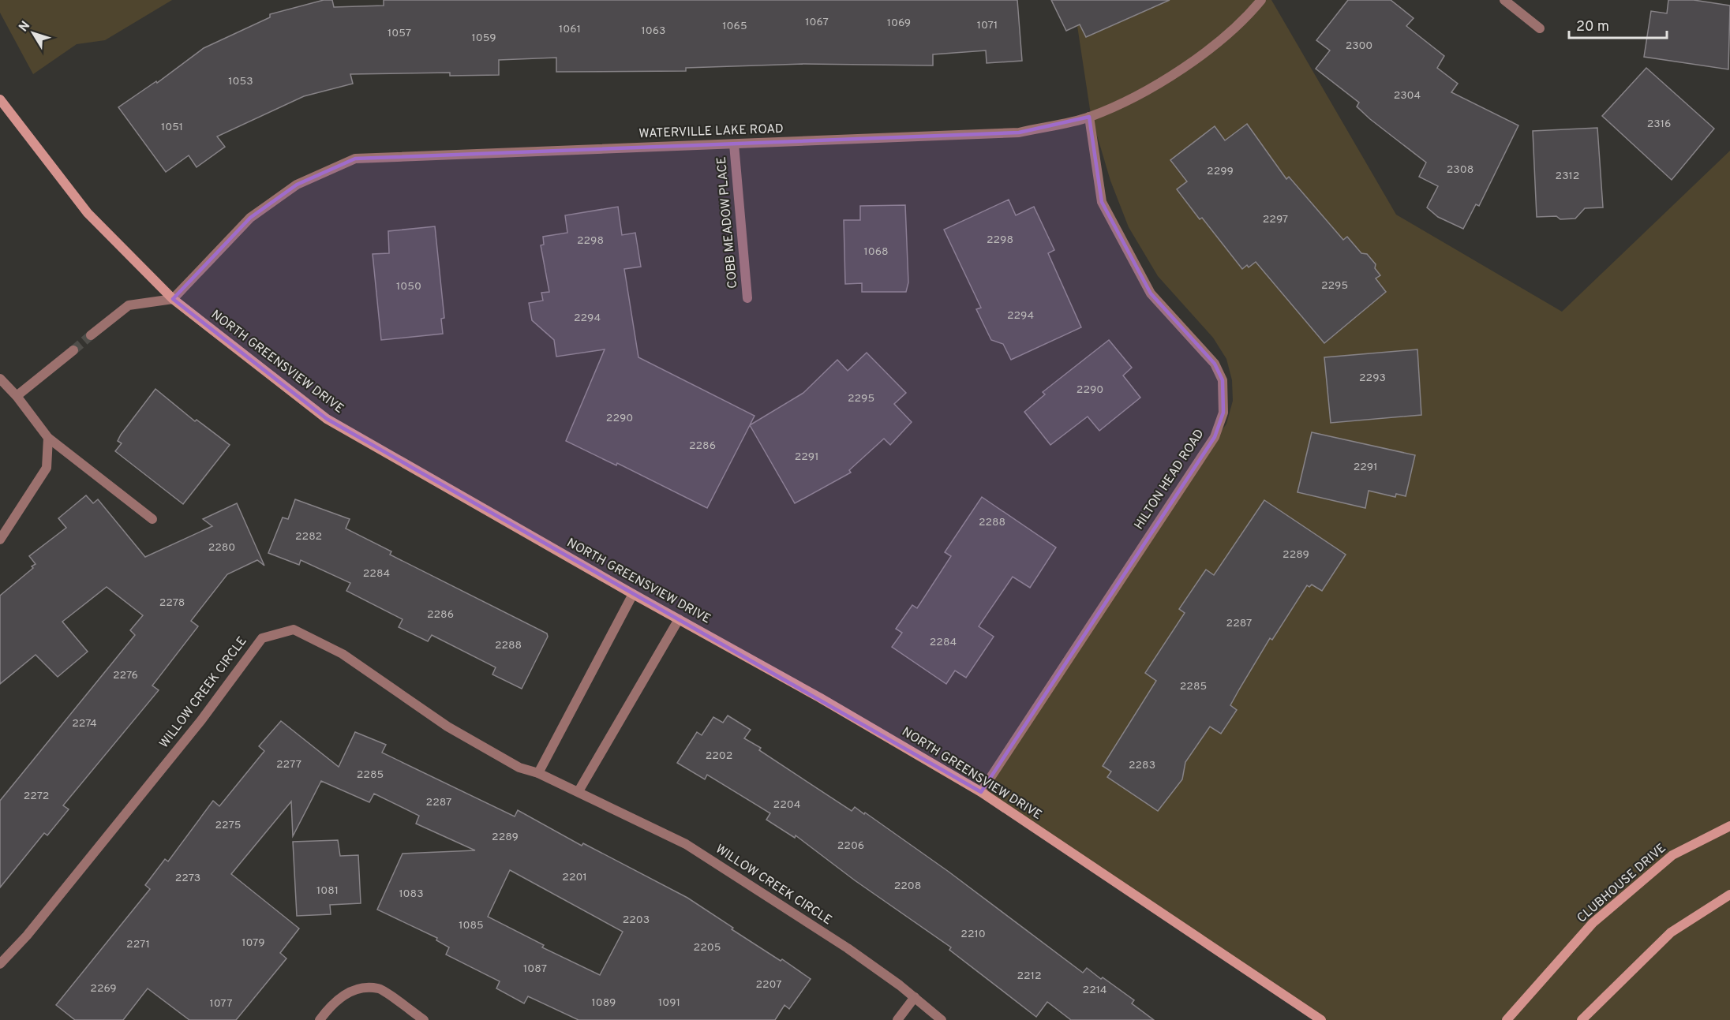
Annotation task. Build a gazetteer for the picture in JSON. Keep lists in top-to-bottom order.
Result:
{
  "streets": {
    "street": [
      "WATERVILLE LAKE ROAD",
      "COBB MEADOW PLACE",
      "NORTH GREENSVIEW DRIVE",
      "HILTON HEAD ROAD",
      "WILLOW CREEK CIRCLE",
      "CLUBHOUSE DRIVE"
    ]
  },
  "crossings": [
    ["WATERVILLE LAKE ROAD", "COBB MEADOW PLACE"],
    ["WATERVILLE LAKE ROAD", "NORTH GREENSVIEW DRIVE"],
    ["WATERVILLE LAKE ROAD", "HILTON HEAD ROAD"],
    ["NORTH GREENSVIEW DRIVE", "HILTON HEAD ROAD"]
  ],
  "house_numbers": [
    "1067",
    "1069",
    "1071",
    "1065",
    "1061",
    "1063",
    "1057",
    "1059",
    "2300",
    "1053",
    "2304",
    "2316",
    "1051",
    "2308",
    "2299",
    "2312",
    "2297",
    "2298",
    "2298",
    "1068",
    "2295",
    "1050",
    "2294",
    "2294",
    "2293",
    "2290",
    "2295",
    "2290",
    "2286",
    "2291",
    "2291",
    "2288",
    "2282",
    "2280",
    "2289",
    "2284",
    "2278",
    "2286",
    "2287",
    "2284",
    "2288",
    "2276",
    "2285",
    "2274",
    "2202",
    "2277",
    "2283",
    "2285",
    "2272",
    "2287",
    "2204",
    "2275",
    "2289",
    "2206",
    "2201",
    "2273",
    "2208",
    "1081",
    "1083",
    "2203",
    "1085",
    "2210",
    "1079",
    "2271",
    "2205",
    "1087",
    "2212",
    "2207",
    "2269",
    "2214",
    "1089",
    "1091",
    "1077"
  ],
  "scale_bar": "20 m",
  "north": "top left"
}
